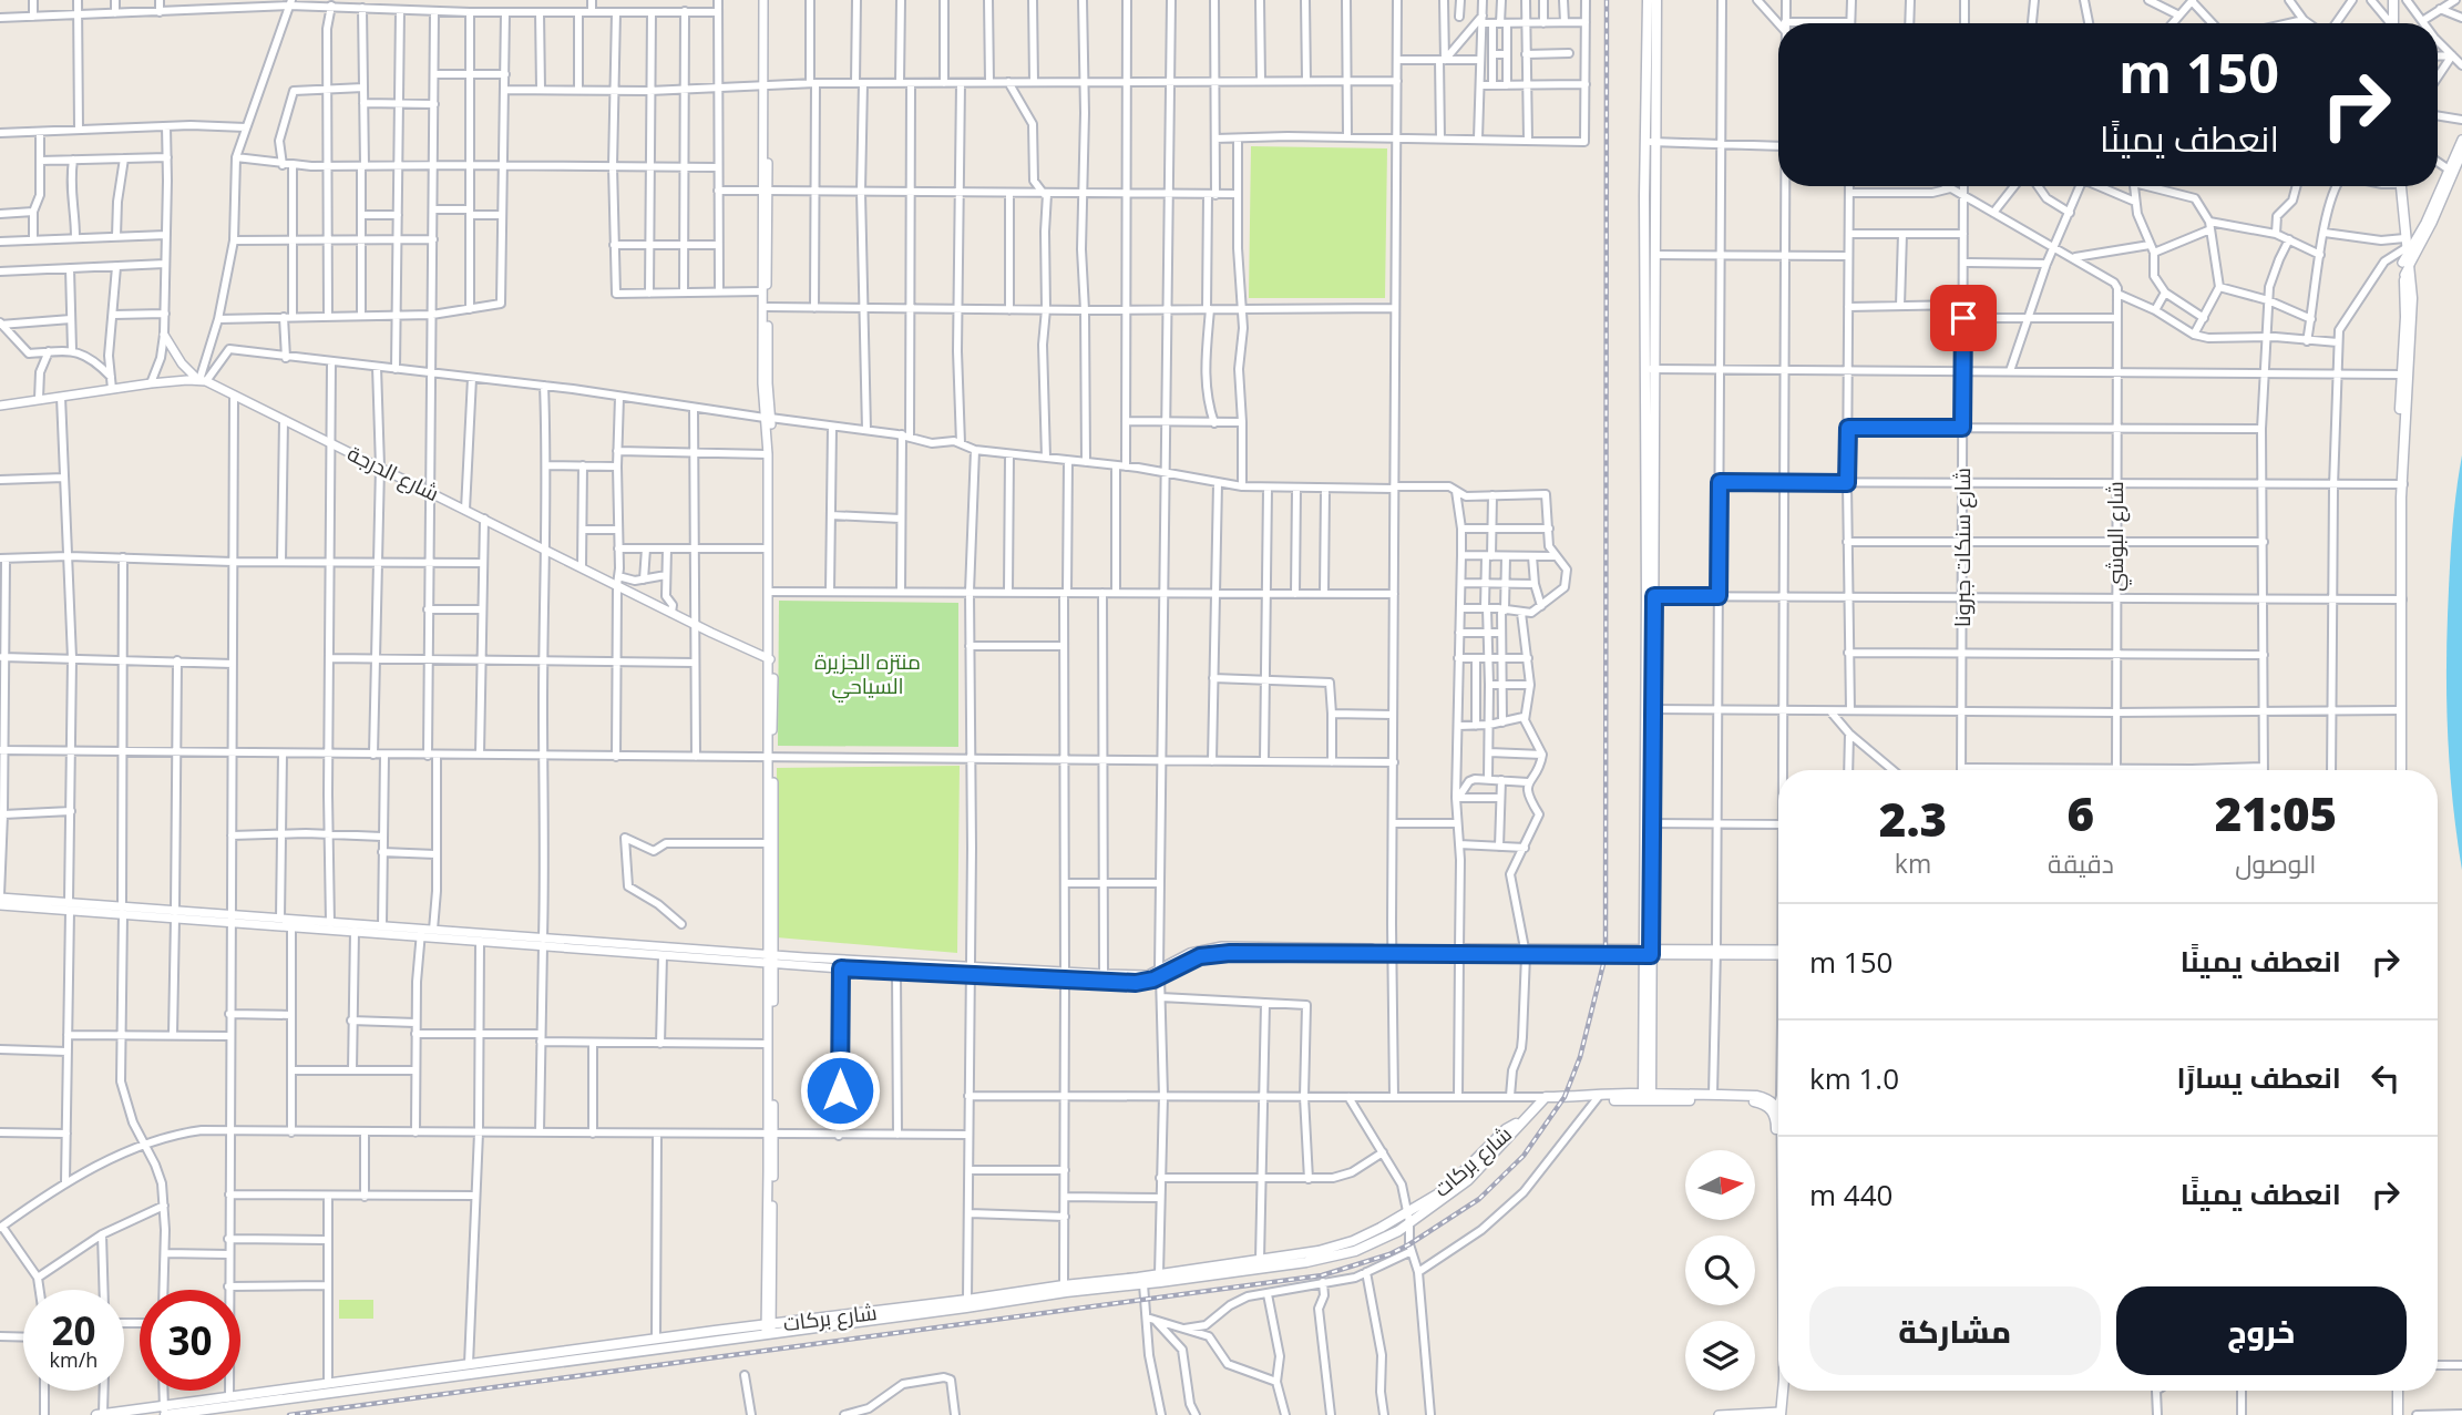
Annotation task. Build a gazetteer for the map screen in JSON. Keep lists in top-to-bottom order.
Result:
{
  "streets": {
    "main road": ["شارع بركات"],
    "street": ["شارع الدرجة", "شارع البوشي", "شارع سنكات جبرونا"]
  },
  "parks": ["منتزه الجزيرة السياحي"],
  "north": "right",
  "page": {
    "turn": ["150 m", "انعطف يمينًا"],
    "eta": [
      "21:05",
      "الوصول",
      "6",
      "دقيقة",
      "2.3",
      "km"
    ],
    "list": [
      {
        "name": "انعطف يمينًا",
        "value": "150 m"
      },
      {
        "name": "انعطف يسارًا",
        "value": "1.0 km"
      },
      {
        "name": "انعطف يمينًا",
        "value": "440 m"
      }
    ],
    "buttons": ["خروج", "مشاركة"],
    "speed": "20 km/h",
    "limit": "30"
  }
}
